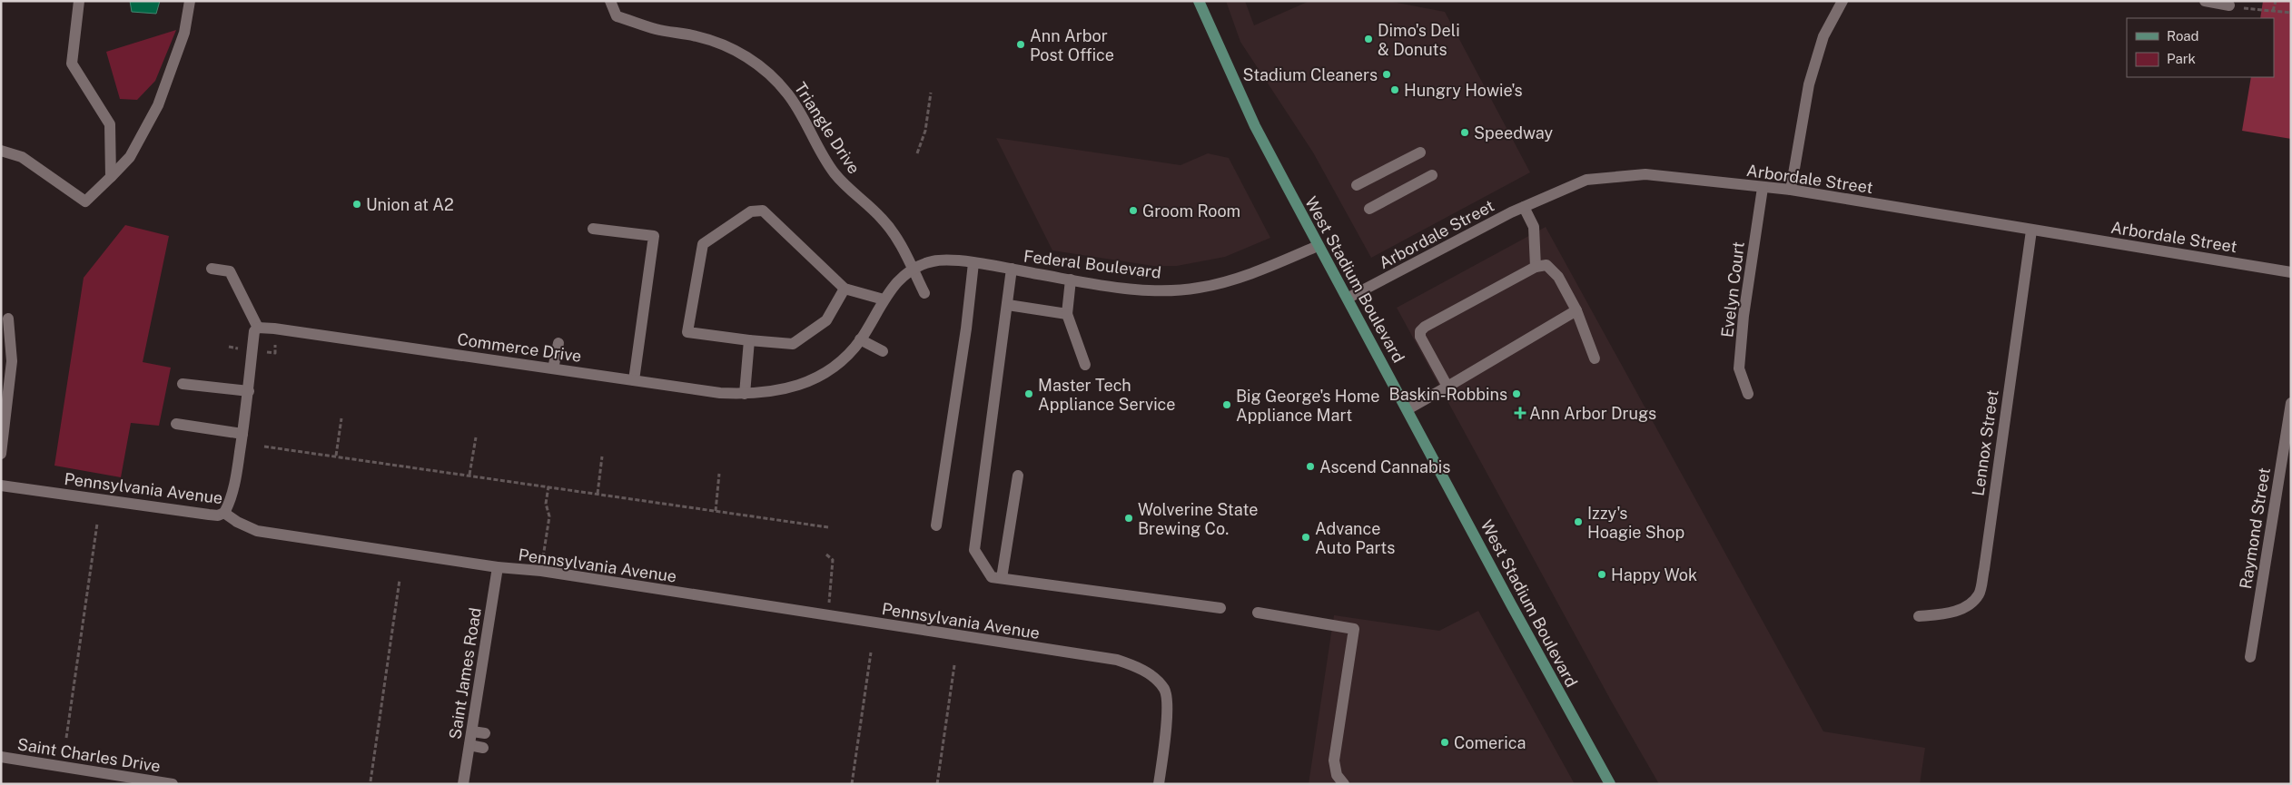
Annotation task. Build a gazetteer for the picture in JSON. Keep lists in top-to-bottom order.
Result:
{
  "streets": {
    "main road": ["West Stadium Boulevard"],
    "street": [
      "Triangle Drive",
      "Arbordale Street",
      "Federal Boulevard",
      "Evelyn Court",
      "Commerce Drive",
      "Lennox Street",
      "Pennsylvania Avenue",
      "Raymond Street",
      "Saint James Road",
      "Saint Charles Drive"
    ]
  },
  "crossings": [
    ["Triangle Drive", "Federal Boulevard"],
    ["Triangle Drive", "Commerce Drive"],
    ["Arbordale Street", "West Stadium Boulevard"],
    ["Arbordale Street", "Evelyn Court"],
    ["Arbordale Street", "Lennox Street"],
    ["Federal Boulevard", "West Stadium Boulevard"],
    ["Federal Boulevard", "Commerce Drive"],
    ["Pennsylvania Avenue", "Saint James Road"]
  ],
  "places": {
    "other": [
      "Dimo's Deli & Donuts",
      "Ann Arbor Post Office",
      "Stadium Cleaners",
      "Hungry Howie's",
      "Speedway",
      "Union at A2",
      "Groom Room",
      "Master Tech Appliance Service",
      "Baskin-Robbins",
      "Big George's Home Appliance Mart",
      "Ascend Cannabis",
      "Wolverine State Brewing Co.",
      "Izzy's Hoagie Shop",
      "Advance Auto Parts",
      "Happy Wok",
      "Comerica"
    ],
    "health": ["Ann Arbor Drugs"]
  },
  "legend": ["Road", "Park"]
}
